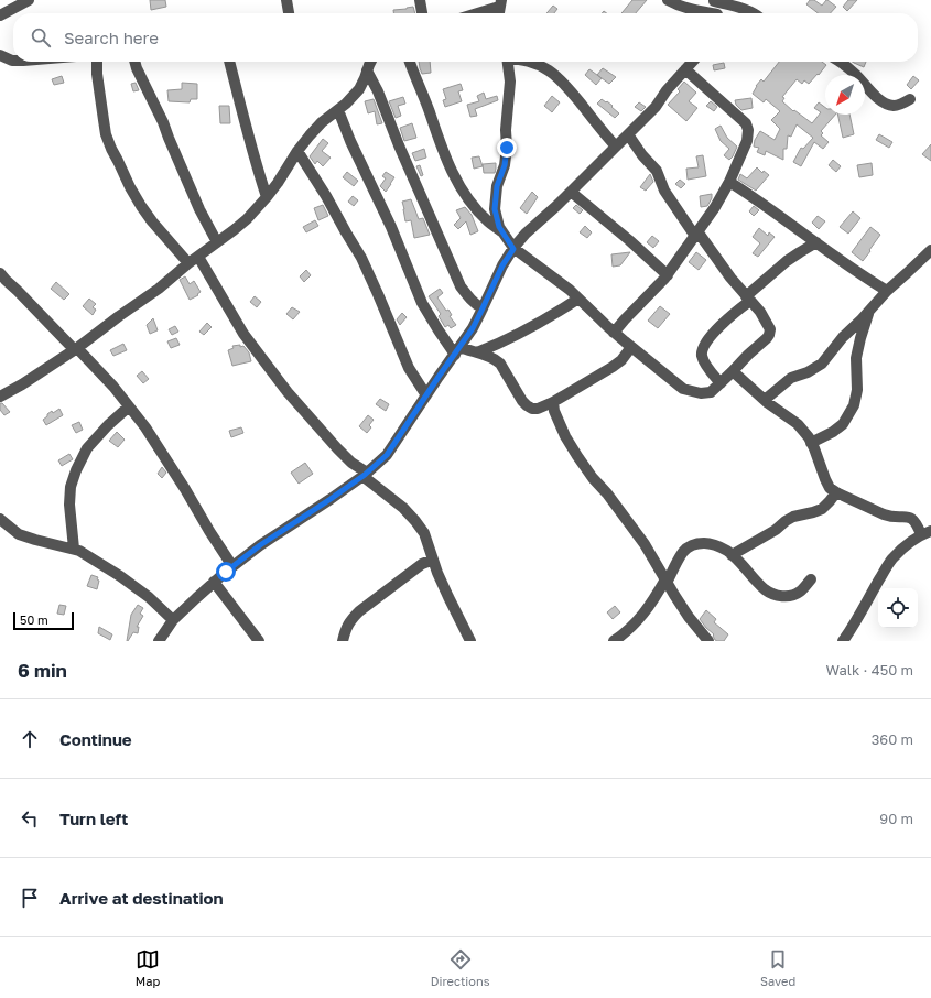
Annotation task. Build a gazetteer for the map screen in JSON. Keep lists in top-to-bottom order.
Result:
{
  "scale_bar": "50 m",
  "north": "bottom left",
  "page": {
    "search": "Search here",
    "scale": "50 m",
    "heading": ["6 min", "Walk · 450 m"],
    "list": [
      ["Continue", "360 m"],
      ["Turn left", "90 m"],
      "Arrive at destination"
    ],
    "nav": ["Map", "Directions", "Saved"]
  }
}
